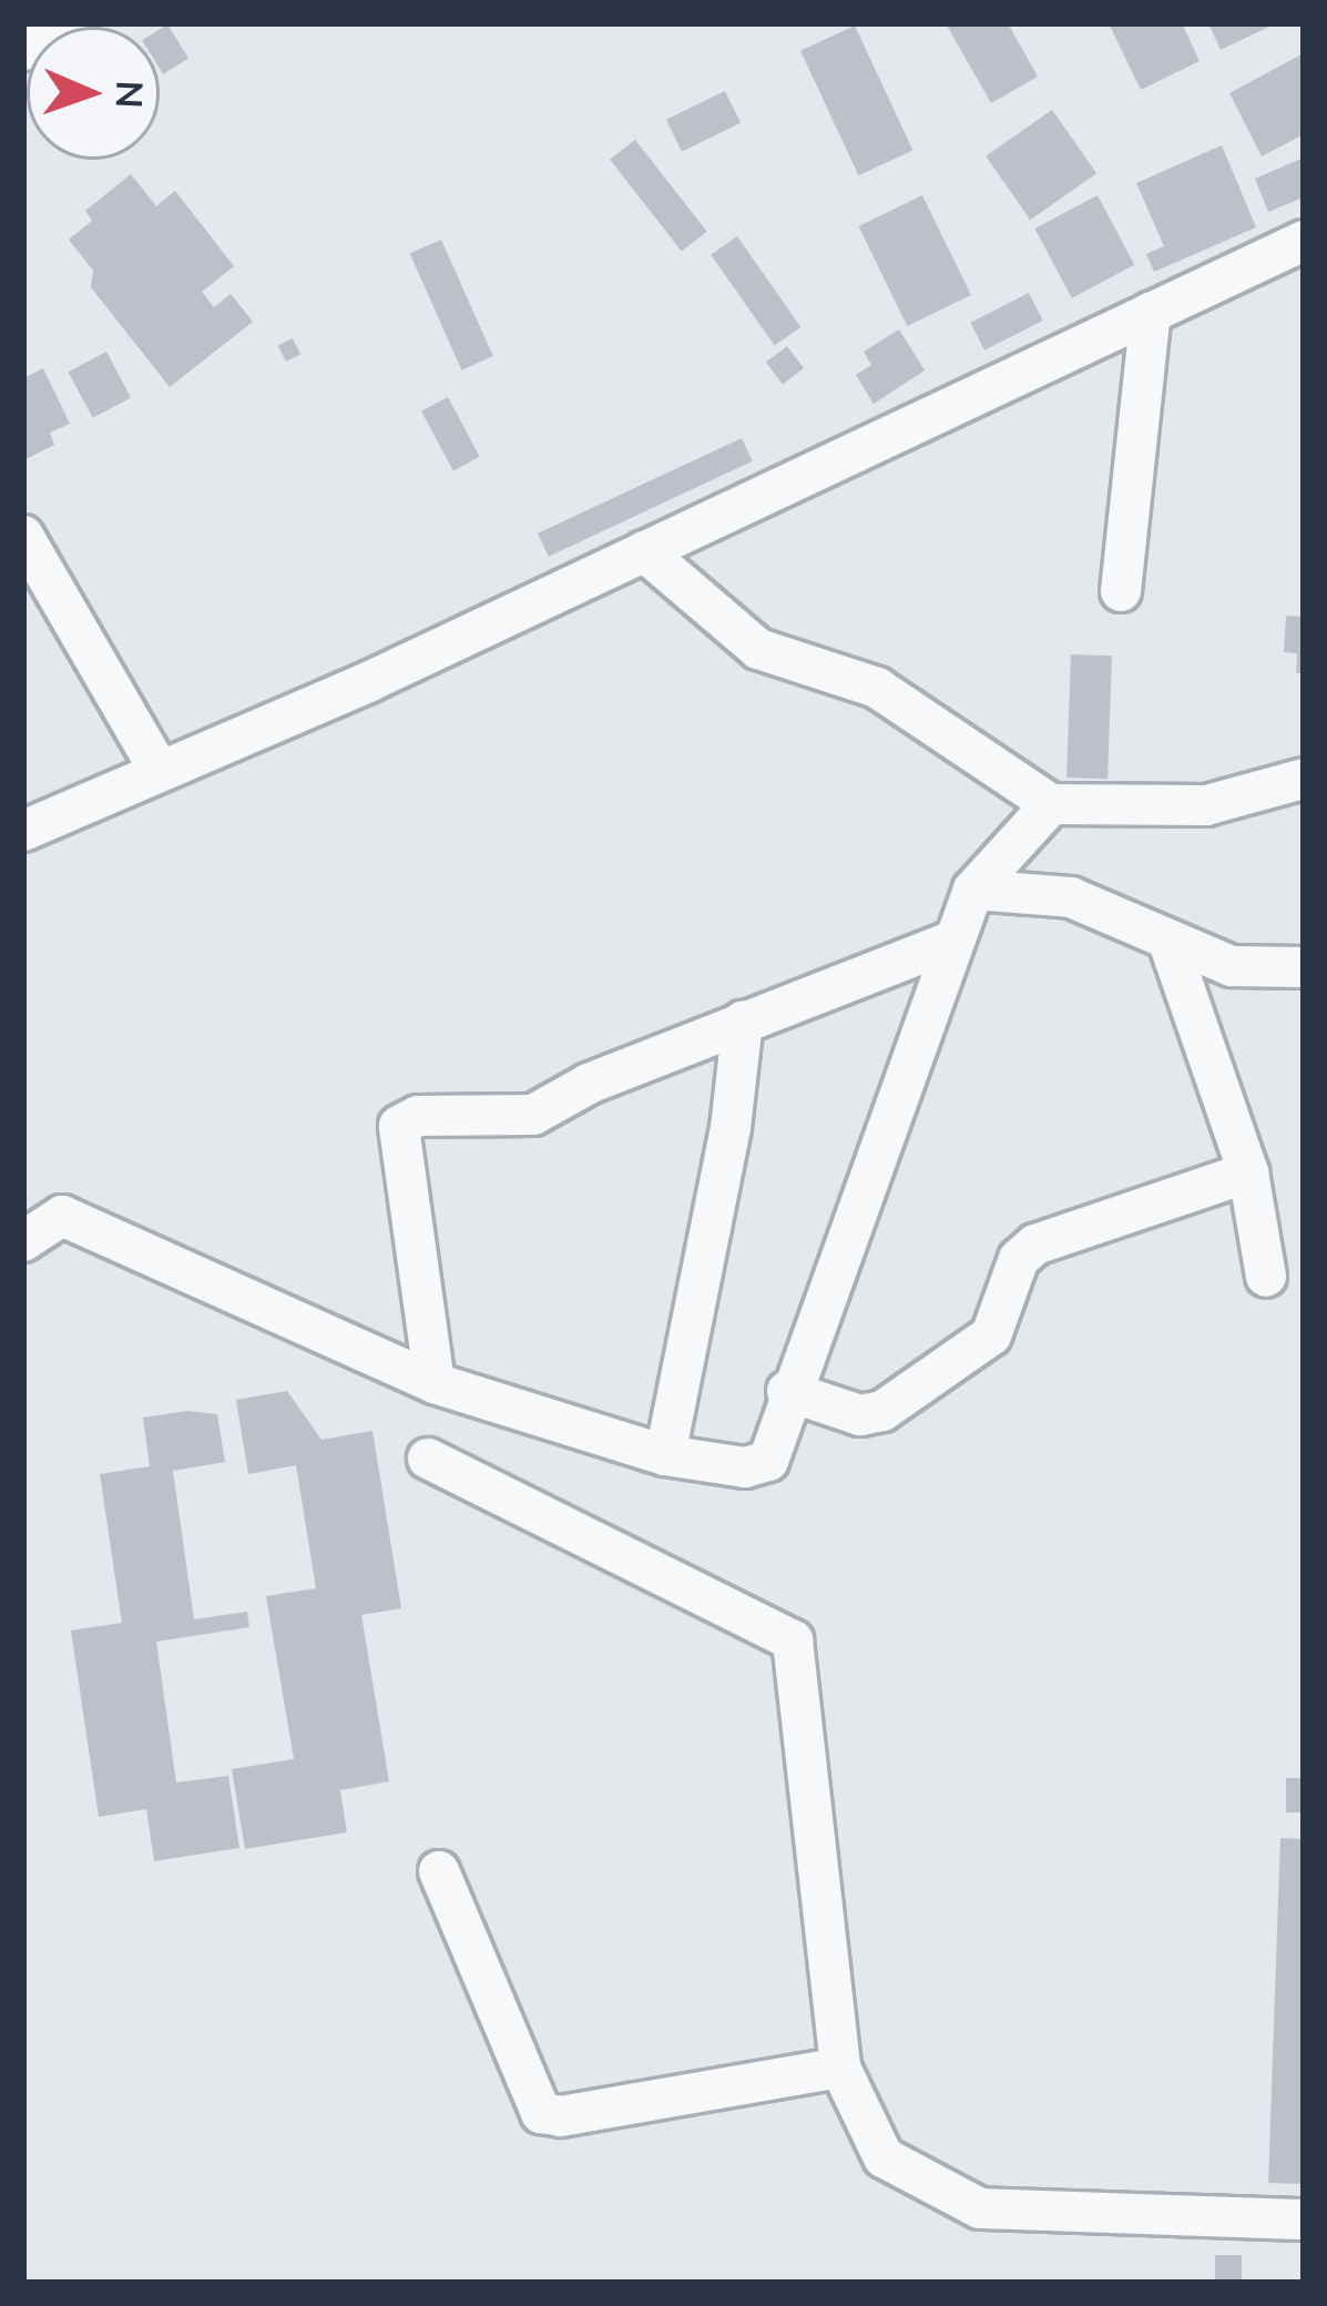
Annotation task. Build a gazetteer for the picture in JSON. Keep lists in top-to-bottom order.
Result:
{
  "north": "right"
}
